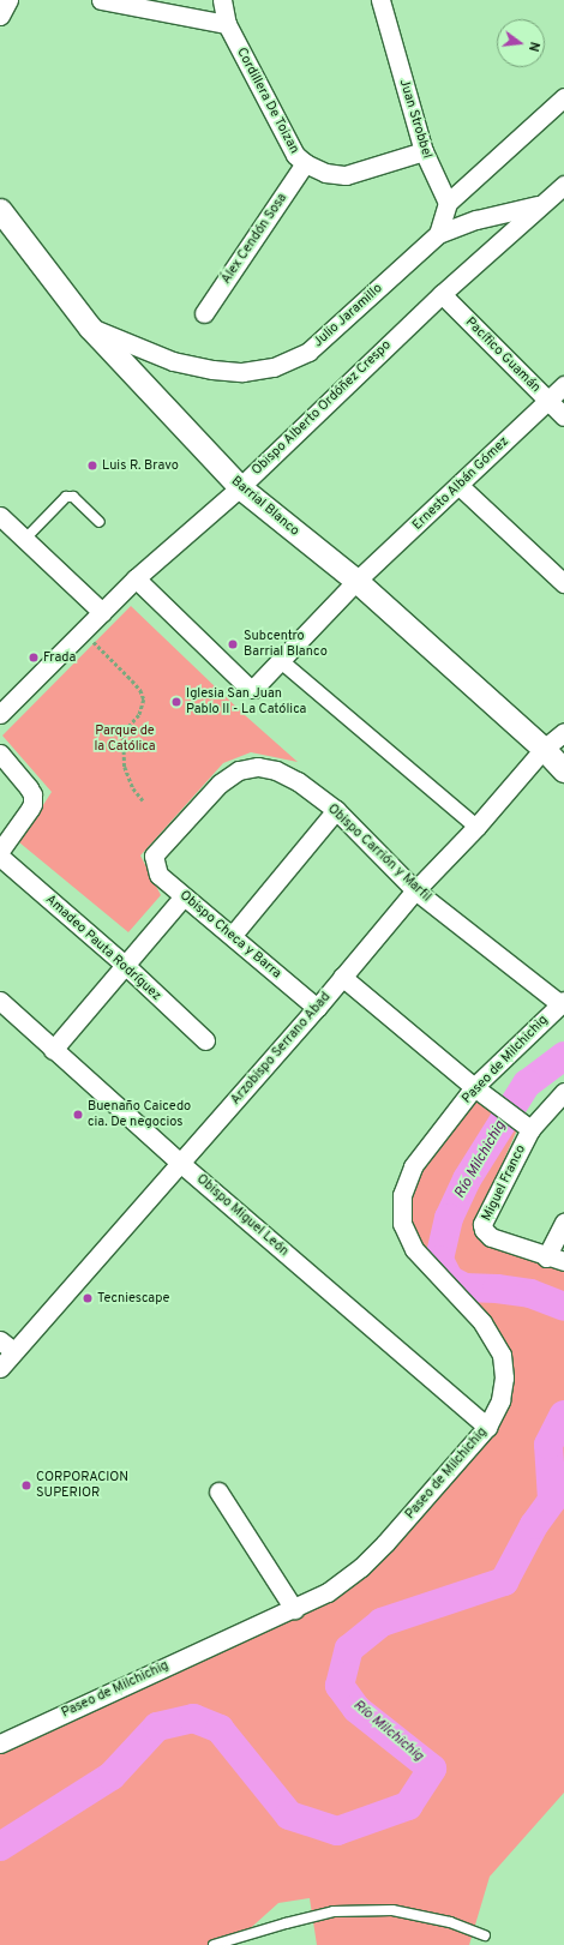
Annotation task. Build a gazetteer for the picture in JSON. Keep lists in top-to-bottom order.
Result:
{
  "streets": {
    "street": [
      "Cordillera De Toizan",
      "Juan Strobbel",
      "Álex Cendón Sosa",
      "Julio Jaramillo",
      "Pacífico Guamán",
      "Obispo Alberto Ordóñez Crespo",
      "Ernesto Albán Gómez",
      "Barrial Blanco",
      "Obispo Carrión y Marfil",
      "Obispo Checa y Barra",
      "Amadeo Pauta Rodríguez",
      "Arzobispo Serrano Abad",
      "Paseo de Milchichig",
      "Miguel Franco",
      "Obispo Miguel León"
    ]
  },
  "crossings": [
    ["Cordillera De Toizan", "Juan Strobbel"],
    ["Cordillera De Toizan", "Álex Cendón Sosa"],
    ["Julio Jaramillo", "Obispo Alberto Ordóñez Crespo"],
    ["Julio Jaramillo", "Barrial Blanco"],
    ["Pacífico Guamán", "Obispo Alberto Ordóñez Crespo"],
    ["Pacífico Guamán", "Ernesto Albán Gómez"],
    ["Obispo Alberto Ordóñez Crespo", "Ernesto Albán Gómez"],
    ["Obispo Alberto Ordóñez Crespo", "Barrial Blanco"],
    ["Ernesto Albán Gómez", "Barrial Blanco"],
    ["Barrial Blanco", "Arzobispo Serrano Abad"],
    ["Obispo Carrión y Marfil", "Obispo Checa y Barra"],
    ["Obispo Carrión y Marfil", "Arzobispo Serrano Abad"],
    ["Obispo Carrión y Marfil", "Paseo de Milchichig"],
    ["Obispo Checa y Barra", "Arzobispo Serrano Abad"],
    ["Arzobispo Serrano Abad", "Obispo Miguel León"],
    ["Paseo de Milchichig", "Obispo Miguel León"]
  ],
  "water": ["Río Milchichig"],
  "parks": ["Parque de la Católica"],
  "places": [
    "Luis R. Bravo",
    "Subcentro Barrial Blanco",
    "Frada",
    "Iglesia San Juan Pablo II - La Católica",
    "Buenaño Caicedo cia. De negocios",
    "Tecniescape",
    "CORPORACION SUPERIOR"
  ],
  "north": "right"
}
